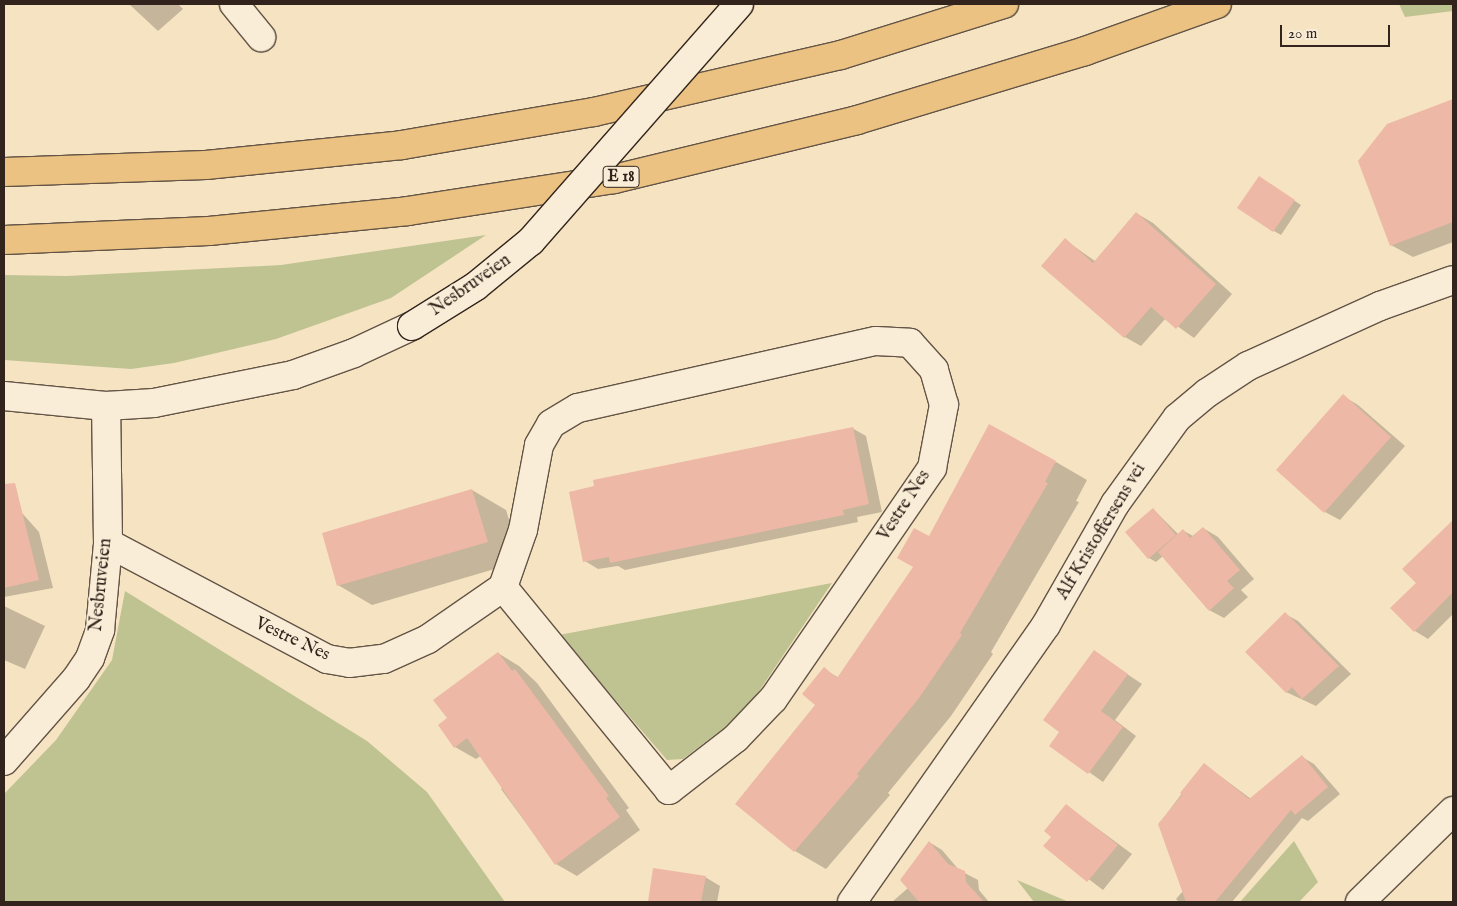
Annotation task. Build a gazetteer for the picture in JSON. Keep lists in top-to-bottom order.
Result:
{
  "streets": {
    "highway": ["E 18"],
    "street": ["Nesbruveien", "Vestre Nes", "Alf Kristoffersens vei"]
  },
  "crossings": [
    ["Nesbruveien", "Vestre Nes"]
  ],
  "scale_bar": "20 m"
}
